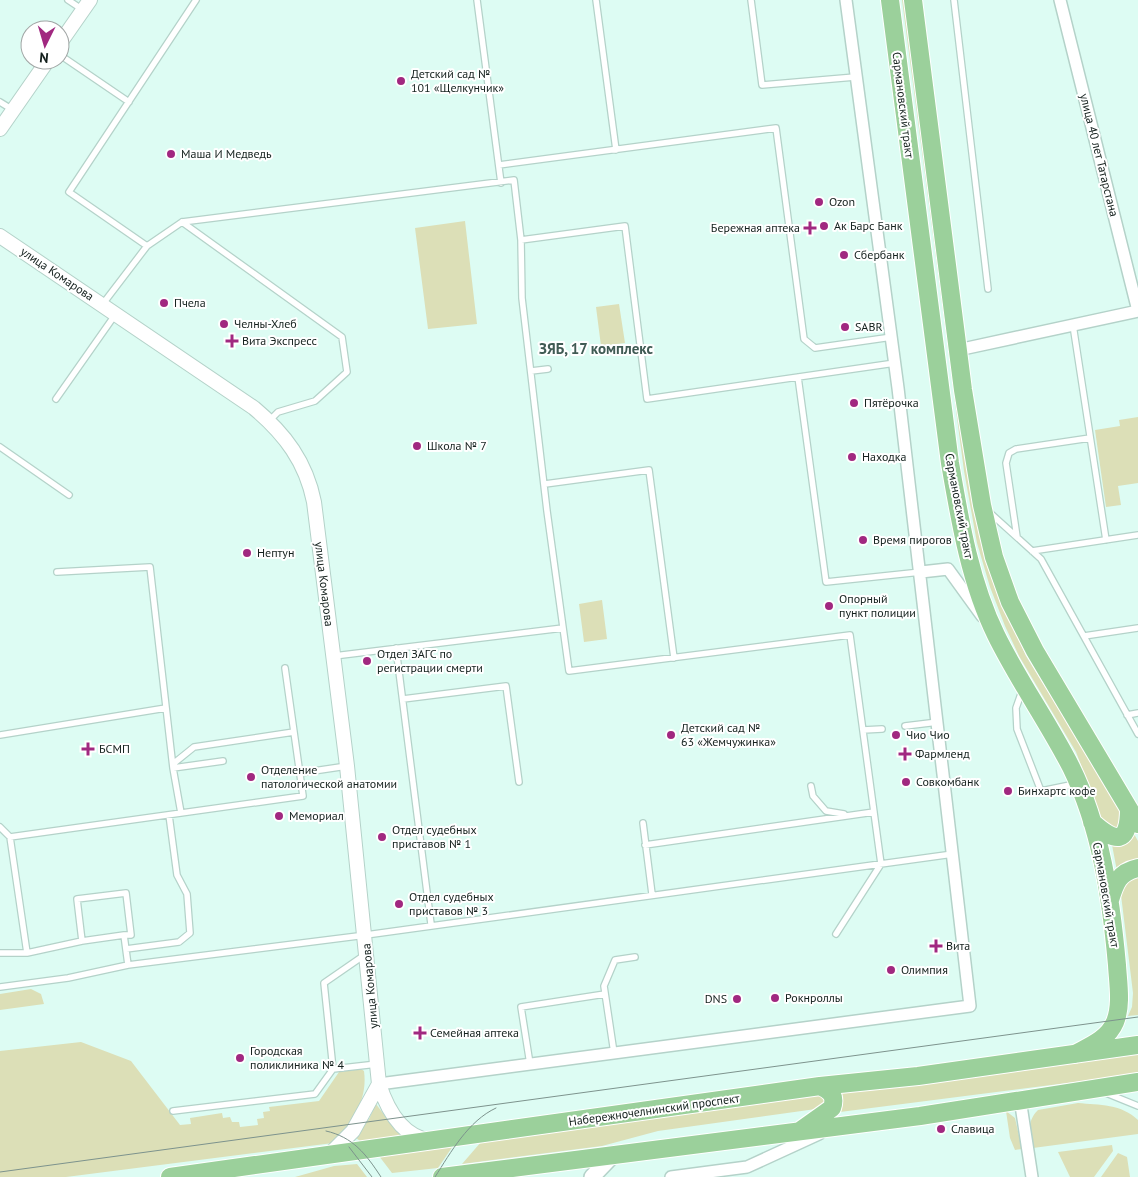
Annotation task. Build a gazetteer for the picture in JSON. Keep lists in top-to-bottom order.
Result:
{
  "streets": {
    "main road": ["Сармановский тракт", "Набережночелнинский проспект"],
    "street": ["улица 40 лет Татарстана", "улица Комарова"]
  },
  "crossings": [
    ["Сармановский тракт", "Набережночелнинский проспект"]
  ],
  "districts": ["ЗЯБ, 17 комплекс"],
  "places": {
    "other": [
      "Детский сад № 101 «Щелкунчик»",
      "Маша И Медведь",
      "Ozon",
      "Ак Барс Банк",
      "Сбербанк",
      "Пчела",
      "Челны-Хлеб",
      "SABR",
      "Пятёрочка",
      "Школа № 7",
      "Находка",
      "Время пирогов",
      "Нептун",
      "Опорный пункт полиции",
      "Отдел ЗАГС по регистрации смерти",
      "Детский сад № 63 «Жемчужинка»",
      "Чио Чио",
      "Отделение патологической анатомии",
      "Совкомбанк",
      "Бинхартс кофе",
      "Мемориал",
      "Отдел судебных приставов № 1",
      "Отдел судебных приставов № 3",
      "Олимпия",
      "Рокнроллы",
      "DNS",
      "Городская поликлиника № 4",
      "Славица"
    ],
    "health": [
      "Бережная аптека",
      "Вита Экспресс",
      "БСМП",
      "Фармленд",
      "Вита",
      "Семейная аптека"
    ]
  },
  "north": "bottom"
}
